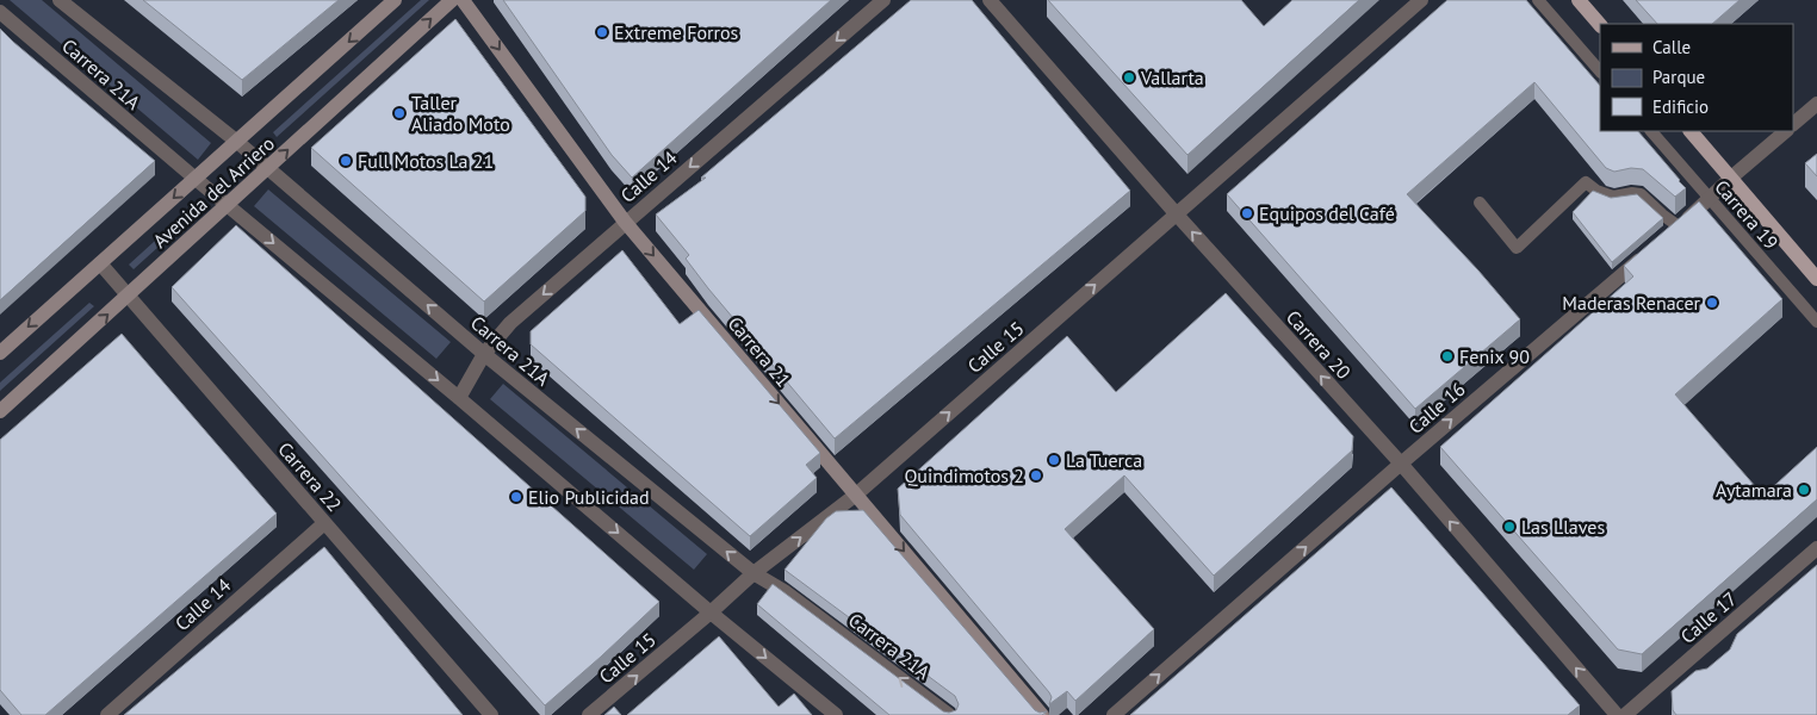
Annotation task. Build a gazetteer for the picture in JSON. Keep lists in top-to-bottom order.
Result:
{
  "streets": {
    "street": [
      "Carrera 21A",
      "Calle 14",
      "Avenida del Arriero",
      "Carrera 20",
      "Calle 15",
      "Carrera 21",
      "Calle 16",
      "Carrera 22",
      "Calle 17"
    ],
    "lane": ["Carrera 19"]
  },
  "crossings": [
    ["Carrera 21A", "Calle 14"],
    ["Carrera 21A", "Avenida del Arriero"],
    ["Carrera 21A", "Calle 15"],
    ["Calle 14", "Carrera 21"],
    ["Calle 14", "Carrera 22"],
    ["Avenida del Arriero", "Carrera 22"],
    ["Carrera 20", "Calle 15"],
    ["Carrera 20", "Calle 16"],
    ["Calle 15", "Carrera 21"]
  ],
  "one_way": [
    "Calle 14",
    "Carrera 20",
    "Calle 15",
    "Carrera 21",
    "Calle 16"
  ],
  "places": [
    "Extreme Forros",
    "Vallarta",
    "Taller Aliado Moto",
    "Full Motos La 21",
    "Equipos del Café",
    "Maderas Renacer",
    "Fenix 90",
    "La Tuerca",
    "Quindimotos 2",
    "Aytamara",
    "Elio Publicidad",
    "Las Llaves"
  ],
  "legend": ["Calle", "Parque", "Edificio"]
}
